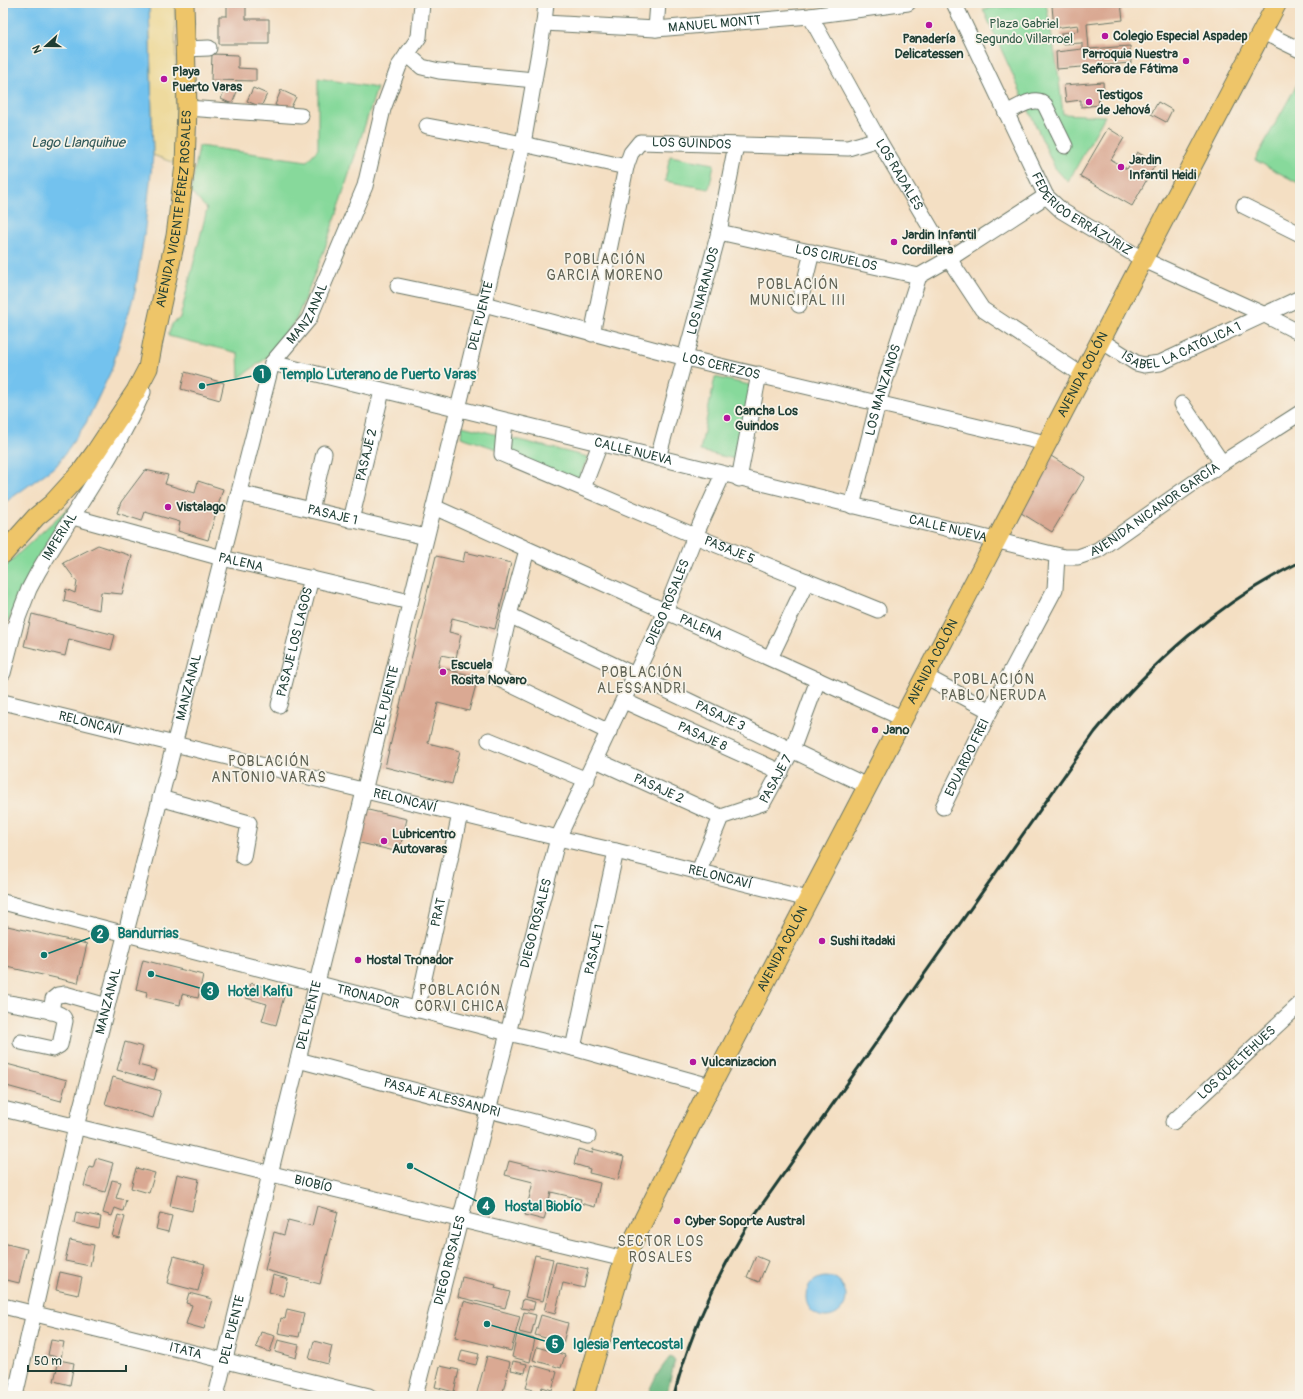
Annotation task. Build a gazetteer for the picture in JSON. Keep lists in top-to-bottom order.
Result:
{
  "streets": {
    "main road": ["AVENIDA VICENTE PÉREZ ROSALES", "AVENIDA COLÓN"],
    "street": [
      "MANUEL MONTT",
      "LOS GUINDOS",
      "LOS RADALES",
      "FEDERICO ERRÁZURIZ",
      "LOS CIRUELOS",
      "LOS NARANJOS",
      "MANZANAL",
      "DEL PUENTE",
      "ISABEL LA CATÓLICA 1",
      "LOS CEREZOS",
      "LOS MANZANOS",
      "CALLE NUEVA",
      "PASAJE 2",
      "AVENIDA NICANOR GARCÍA",
      "PASAJE 1",
      "IMPERIAL",
      "PASAJE 5",
      "PALENA",
      "DIEGO ROSALES",
      "PASAJE LOS LAGOS",
      "PASAJE 3",
      "RELONCAVÍ",
      "PASAJE 8",
      "EDUARDO FREI",
      "PASAJE 7",
      "PRAT",
      "TRONADOR",
      "LOS QUELTEHUES",
      "PASAJE ALESSANDRI",
      "BIOBÍO",
      "ITATA"
    ]
  },
  "crossings": [
    ["MANUEL MONTT", "LOS RADALES"],
    ["MANUEL MONTT", "DEL PUENTE"],
    ["LOS GUINDOS", "LOS RADALES"],
    ["LOS GUINDOS", "LOS NARANJOS"],
    ["LOS RADALES", "AVENIDA COLÓN"],
    ["AVENIDA VICENTE PÉREZ ROSALES", "IMPERIAL"],
    ["FEDERICO ERRÁZURIZ", "ISABEL LA CATÓLICA 1"],
    ["FEDERICO ERRÁZURIZ", "AVENIDA COLÓN"],
    ["LOS CIRUELOS", "LOS NARANJOS"],
    ["LOS CIRUELOS", "LOS MANZANOS"],
    ["LOS NARANJOS", "LOS CEREZOS"],
    ["LOS NARANJOS", "CALLE NUEVA"],
    ["MANZANAL", "CALLE NUEVA"],
    ["MANZANAL", "PASAJE 1"],
    ["MANZANAL", "PALENA"],
    ["MANZANAL", "RELONCAVÍ"],
    ["MANZANAL", "TRONADOR"],
    ["MANZANAL", "BIOBÍO"],
    ["MANZANAL", "ITATA"],
    ["DEL PUENTE", "LOS CEREZOS"],
    ["DEL PUENTE", "CALLE NUEVA"],
    ["DEL PUENTE", "PASAJE 1"],
    ["DEL PUENTE", "PALENA"],
    ["DEL PUENTE", "RELONCAVÍ"],
    ["DEL PUENTE", "TRONADOR"],
    ["DEL PUENTE", "PASAJE ALESSANDRI"],
    ["DEL PUENTE", "BIOBÍO"],
    ["DEL PUENTE", "ITATA"],
    ["ISABEL LA CATÓLICA 1", "AVENIDA COLÓN"],
    ["LOS CEREZOS", "AVENIDA COLÓN"],
    ["LOS CEREZOS", "LOS MANZANOS"],
    ["AVENIDA COLÓN", "CALLE NUEVA"],
    ["AVENIDA COLÓN", "AVENIDA NICANOR GARCÍA"],
    ["AVENIDA COLÓN", "PALENA"],
    ["AVENIDA COLÓN", "PASAJE 3"],
    ["AVENIDA COLÓN", "RELONCAVÍ"],
    ["AVENIDA COLÓN", "TRONADOR"],
    ["AVENIDA COLÓN", "BIOBÍO"],
    ["LOS MANZANOS", "CALLE NUEVA"],
    ["CALLE NUEVA", "PASAJE 2"],
    ["CALLE NUEVA", "AVENIDA NICANOR GARCÍA"],
    ["CALLE NUEVA", "PASAJE 5"],
    ["CALLE NUEVA", "DIEGO ROSALES"],
    ["PASAJE 2", "PASAJE 1"],
    ["PASAJE 2", "DIEGO ROSALES"],
    ["PASAJE 2", "PASAJE 7"],
    ["AVENIDA NICANOR GARCÍA", "EDUARDO FREI"],
    ["PASAJE 1", "RELONCAVÍ"],
    ["PASAJE 1", "TRONADOR"],
    ["IMPERIAL", "PALENA"],
    ["PASAJE 5", "DIEGO ROSALES"],
    ["PALENA", "DIEGO ROSALES"],
    ["PALENA", "PASAJE LOS LAGOS"],
    ["PALENA", "PASAJE 7"],
    ["DIEGO ROSALES", "PASAJE 3"],
    ["DIEGO ROSALES", "RELONCAVÍ"],
    ["DIEGO ROSALES", "PASAJE 8"],
    ["DIEGO ROSALES", "TRONADOR"],
    ["DIEGO ROSALES", "PASAJE ALESSANDRI"],
    ["DIEGO ROSALES", "BIOBÍO"],
    ["PASAJE 3", "PASAJE 7"],
    ["RELONCAVÍ", "PRAT"],
    ["PASAJE 8", "PASAJE 7"],
    ["PRAT", "TRONADOR"]
  ],
  "districts": [
    "POBLACIÓN GARCIA MORENO",
    "POBLACIÓN MUNICIPAL III",
    "POBLACIÓN ALESSANDRI",
    "POBLACIÓN PABLO NERUDA",
    "POBLACIÓN ANTONIO VARAS",
    "POBLACIÓN CORVI CHICA",
    "SECTOR LOS ROSALES"
  ],
  "water": ["Lago Llanquihue"],
  "parks": ["Plaza Gabriel Segundo Villarroel"],
  "places": [
    "Panadería Delicatessen",
    "Colegio Especial Aspadep",
    "Parroquia Nuestra Señora de Fátima",
    "Playa Puerto Varas",
    "Testigos de Jehová",
    "Jardin Infantil Heidi",
    "Jardin Infantil Cordillera",
    "Templo Luterano de Puerto Varas",
    "Cancha Los Guindos",
    "Vistalago",
    "Escuela Rosita Novaro",
    "Jano",
    "Lubricentro Autovaras",
    "Sushi itadaki",
    "Bandurrias",
    "Hostal Tronador",
    "Hotel Kalfu",
    "Vulcanizacion",
    "Hostal Biobío",
    "Cyber Soporte Austral",
    "Iglesia Pentecostal"
  ],
  "scale_bar": "50 m",
  "north": "left"
}
